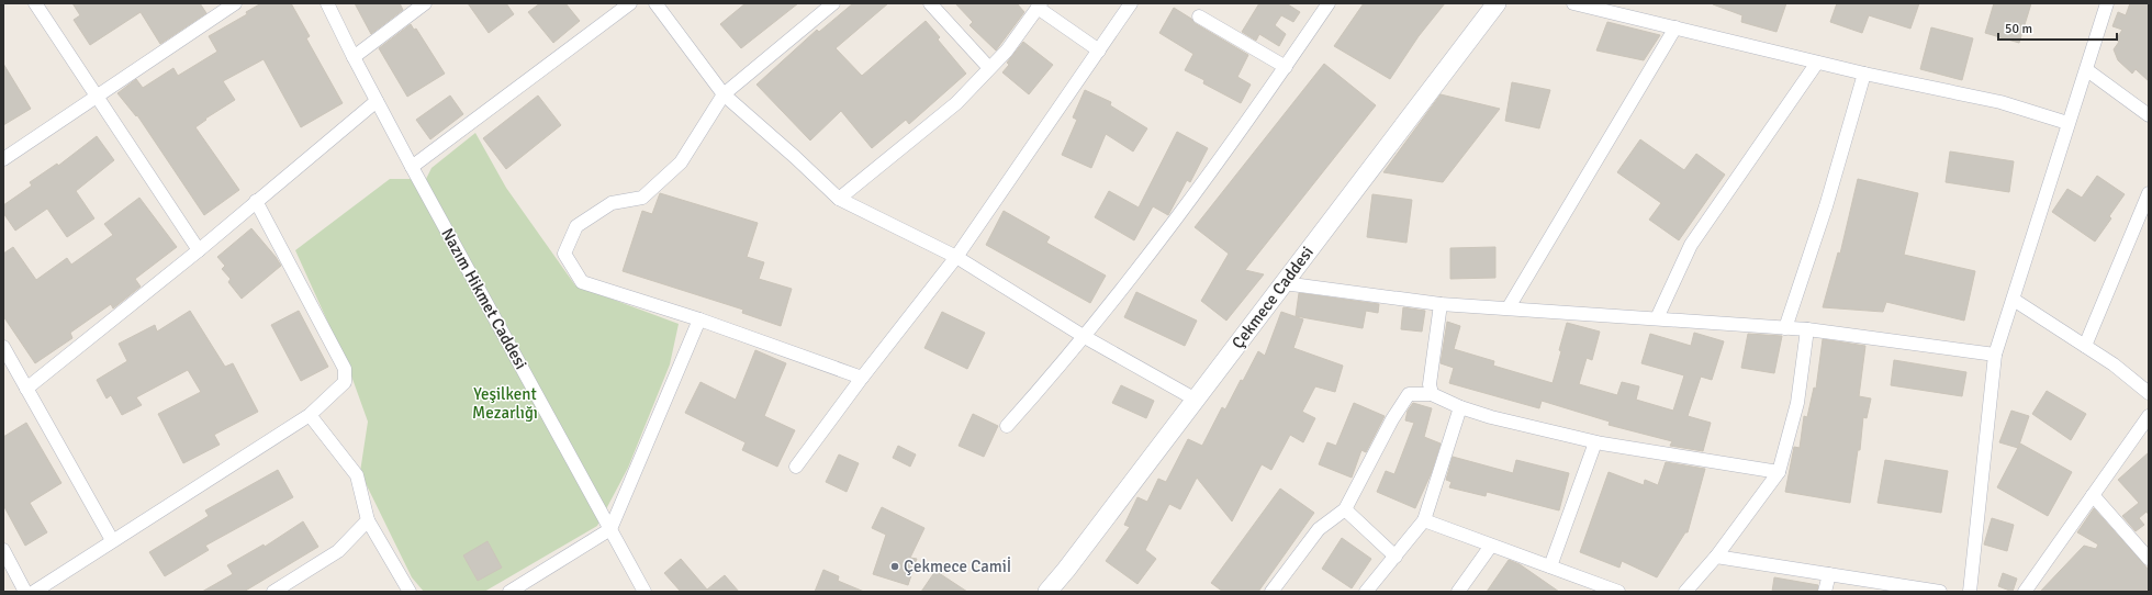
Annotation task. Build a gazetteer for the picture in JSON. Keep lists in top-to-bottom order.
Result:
{
  "streets": {
    "main road": ["Çekmece Caddesi"],
    "street": ["Nazım Hikmet Caddesi"]
  },
  "parks": ["Yeşilkent Mezarlığı"],
  "places": ["Çekmece Camiİ"],
  "scale_bar": "50 m"
}
